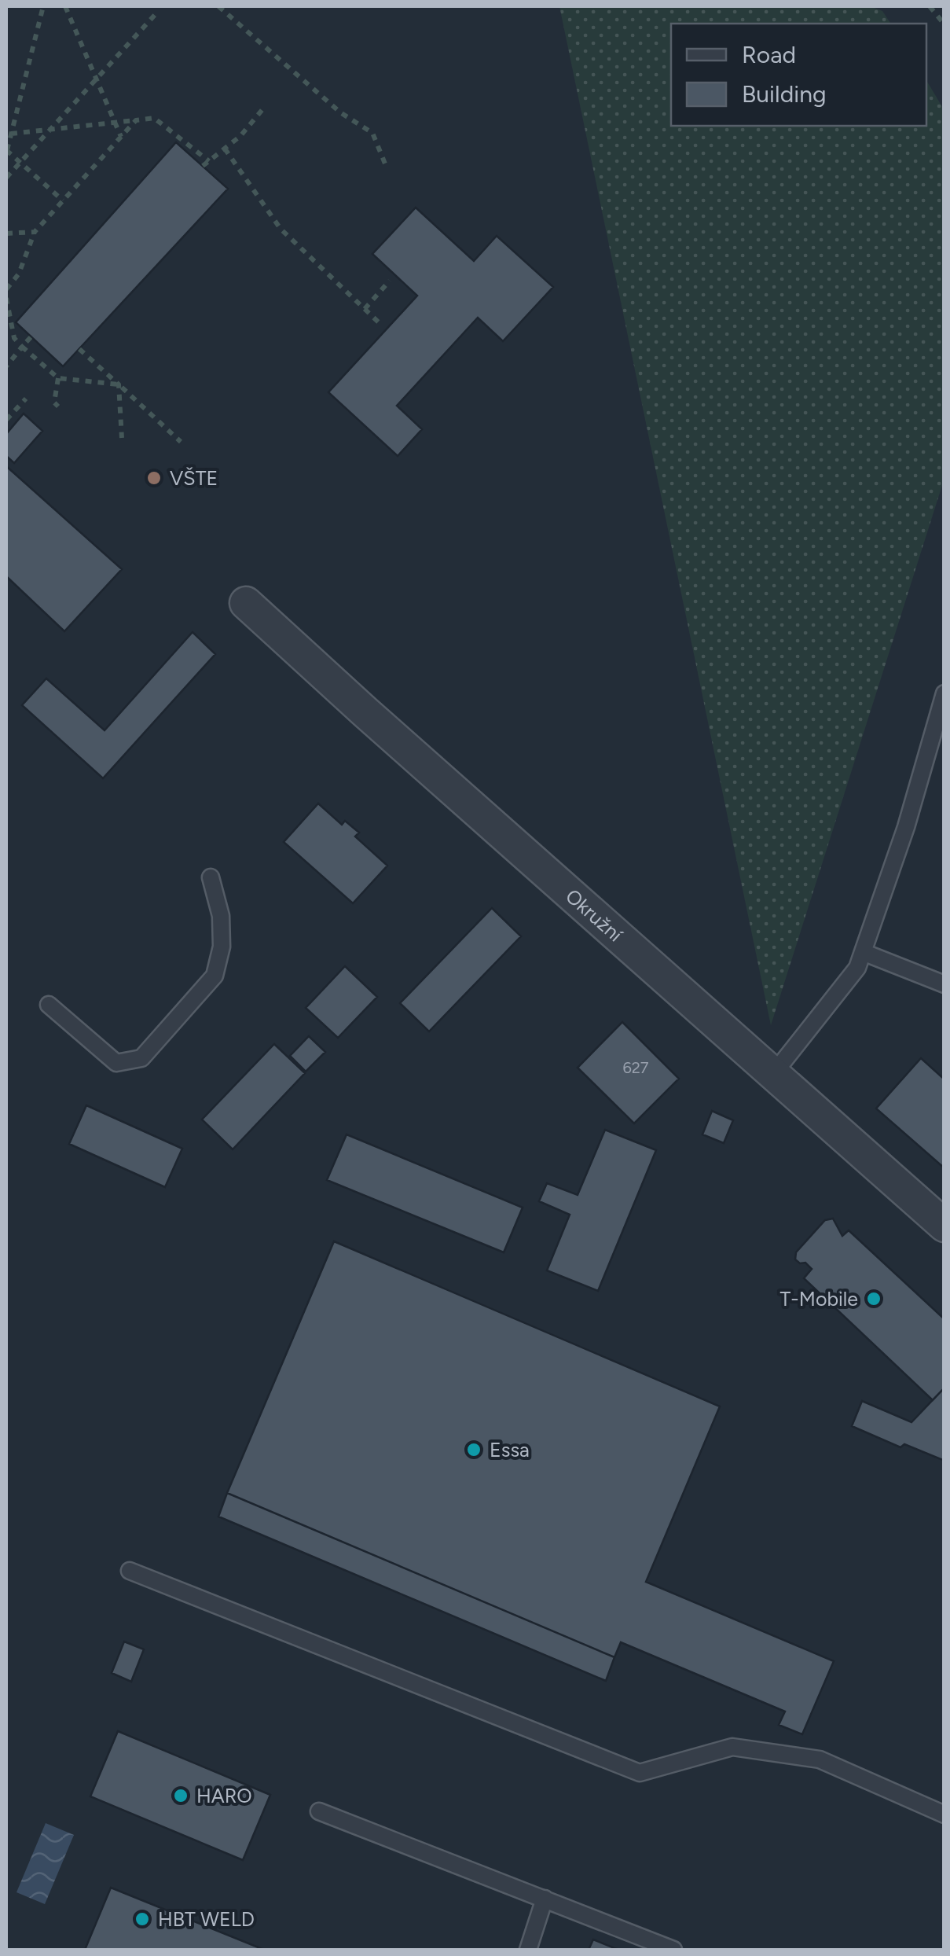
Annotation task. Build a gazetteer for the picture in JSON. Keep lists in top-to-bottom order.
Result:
{
  "streets": {
    "street": ["Okružní"]
  },
  "places": [
    "VŠTE",
    "T-Mobile",
    "Essa",
    "HARO",
    "HBT WELD"
  ],
  "house_numbers": ["627"],
  "legend": ["Road", "Building"]
}
